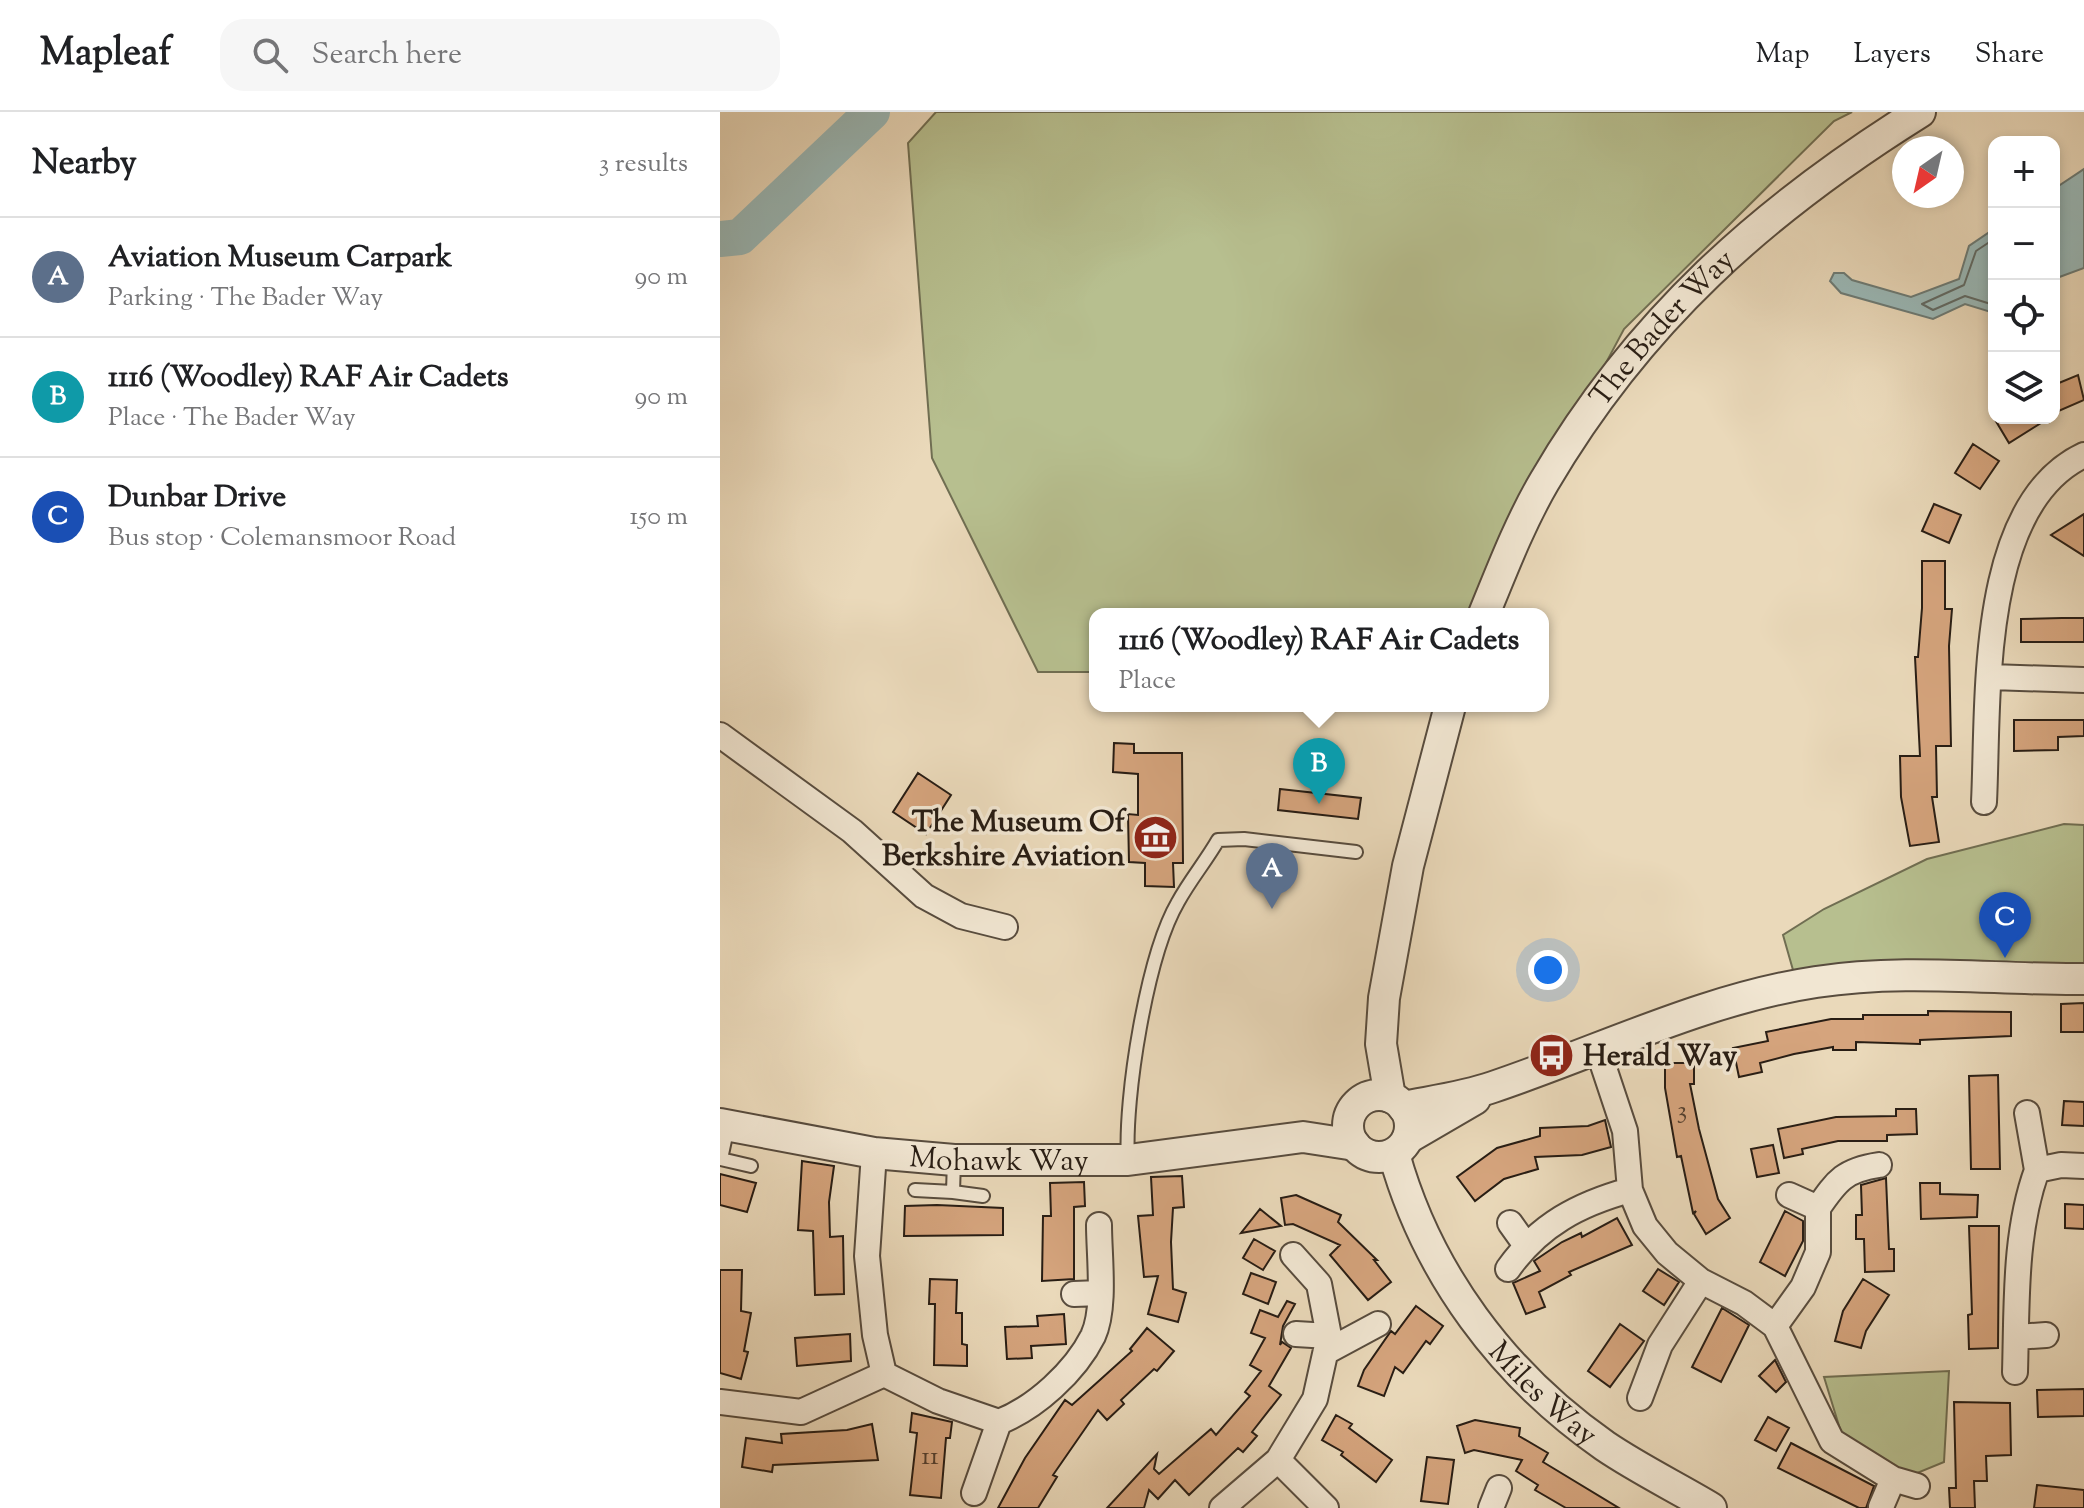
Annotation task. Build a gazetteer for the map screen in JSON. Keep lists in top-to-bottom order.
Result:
{
  "streets": {
    "street": ["The Bader Way", "Mohawk Way", "Miles Way"]
  },
  "crossings": [
    ["Mohawk Way", "Miles Way"]
  ],
  "places": {
    "museum": ["The Museum Of Berkshire Aviation"],
    "bus stop": ["Herald Way"]
  },
  "house_numbers": ["3", "11"],
  "north": "bottom left",
  "page": {
    "header": "Mapleaf",
    "search": "Search here",
    "nav": ["Map", "Layers", "Share"],
    "heading": ["Nearby", "3 results"],
    "map_buttons": ["+", "−"],
    "list": [
      {
        "mark": "A",
        "name": "Aviation Museum Carpark",
        "note": "Parking · The Bader Way",
        "value": "90 m"
      },
      {
        "mark": "B",
        "name": "1116 (Woodley) RAF Air Cadets",
        "note": "Place · The Bader Way",
        "value": "90 m"
      },
      {
        "mark": "C",
        "name": "Dunbar Drive",
        "note": "Bus stop · Colemansmoor Road",
        "value": "150 m"
      }
    ],
    "popup": ["1116 (Woodley) RAF Air Cadets", "Place"],
    "pins": ["B", "A", "C"]
  }
}
